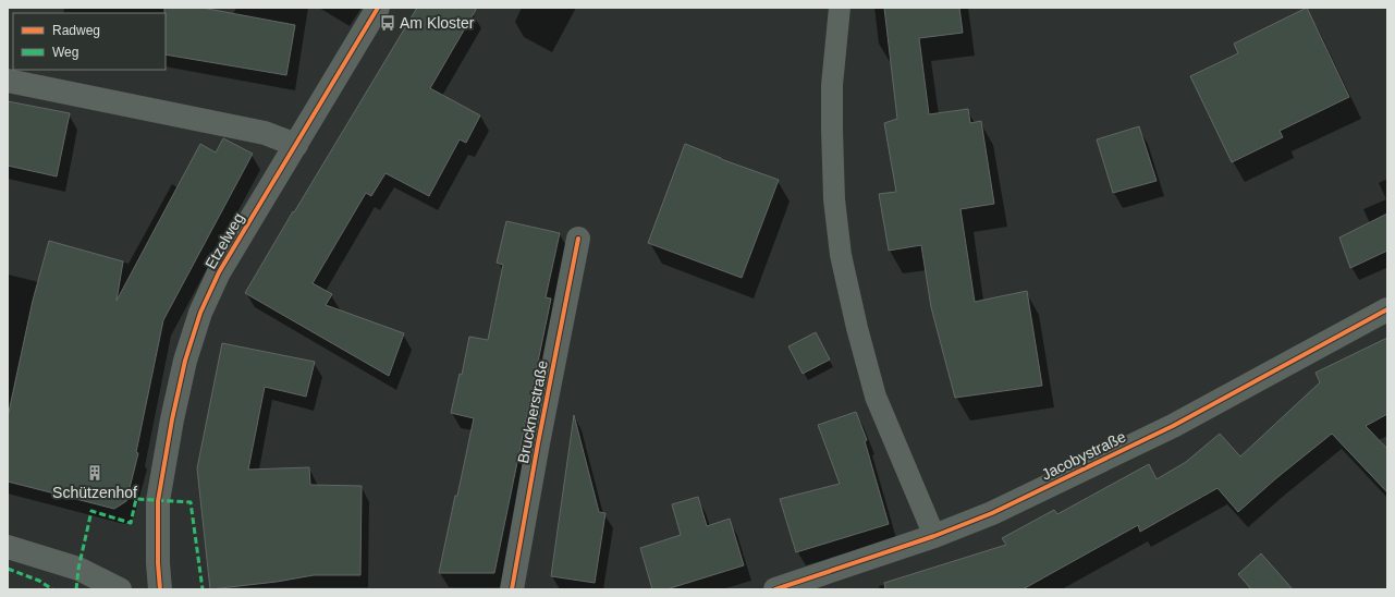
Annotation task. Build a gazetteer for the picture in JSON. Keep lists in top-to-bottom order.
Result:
{
  "streets": {
    "street": ["Etzelweg", "Brucknerstraße", "Jacobystraße"]
  },
  "places": {
    "bus stop": ["Am Kloster"],
    "building": ["Schützenhof"]
  },
  "legend": ["Radweg", "Weg"]
}
